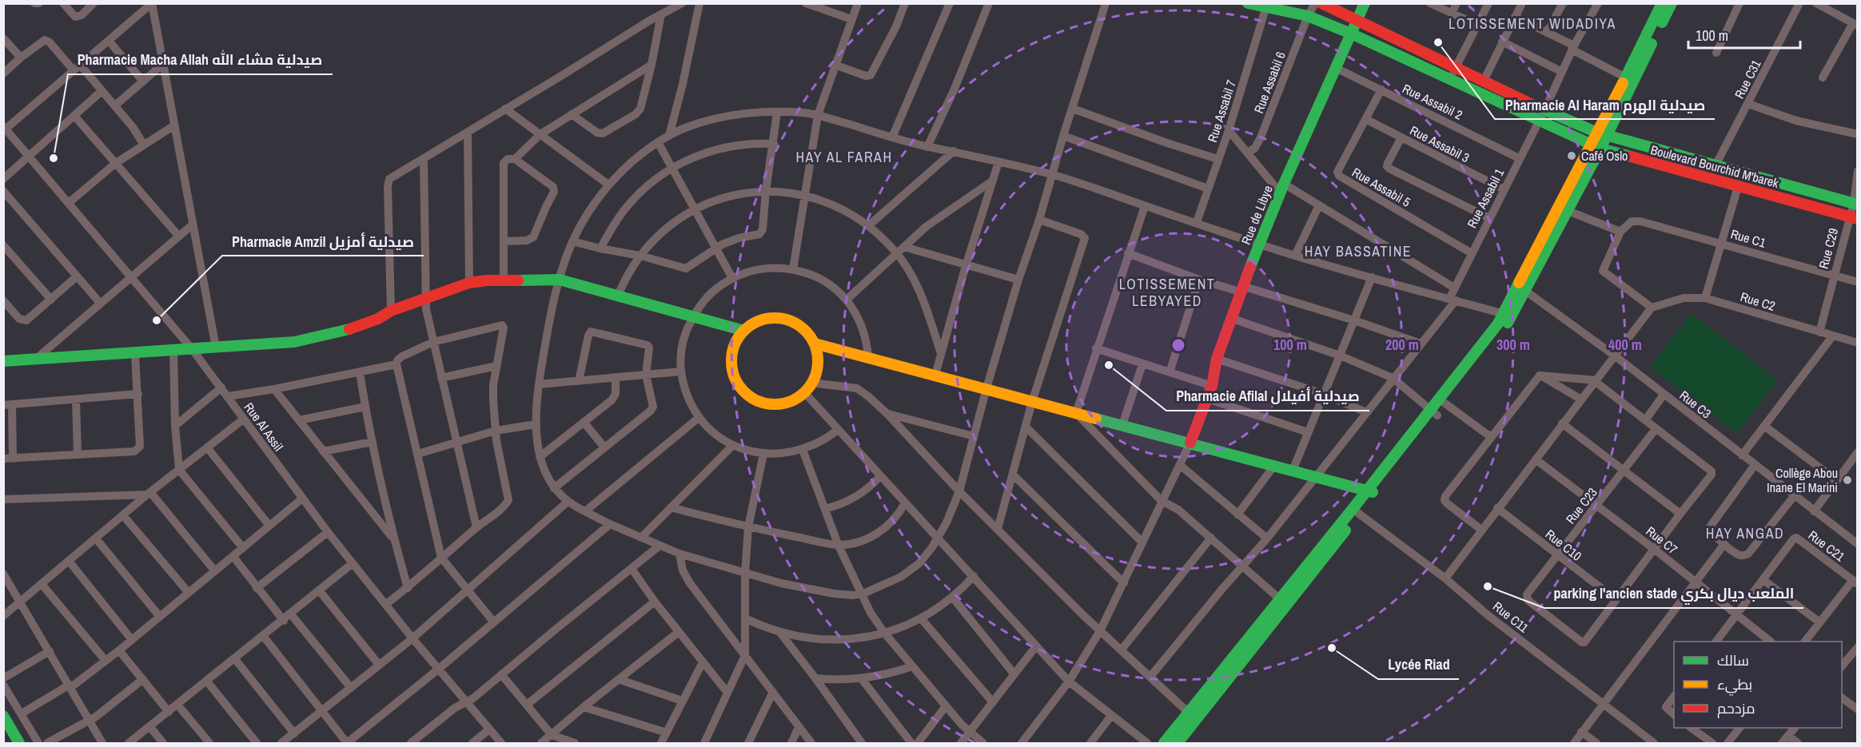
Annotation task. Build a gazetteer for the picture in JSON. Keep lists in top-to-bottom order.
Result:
{
  "streets": {
    "main road": ["Boulevard Bourchid M'barek", "Rue de Libye"],
    "street": [
      "Rue C31",
      "Rue Assabil 6",
      "Rue Assabil 2",
      "Rue Assabil 7",
      "Rue Assabil 3",
      "Rue Assabil 5",
      "Rue Assabil 1",
      "Rue C1",
      "Rue C29",
      "Rue C2",
      "Rue C3",
      "Rue Al Assil",
      "Rue C23",
      "Rue C7",
      "Rue C10",
      "Rue C21",
      "Rue C11"
    ]
  },
  "crossings": [
    ["Rue C31", "Boulevard Bourchid M'barek"],
    ["Rue Assabil 6", "Boulevard Bourchid M'barek"],
    ["Rue Assabil 2", "Rue Assabil 5"],
    ["Rue Assabil 2", "Rue Assabil 1"],
    ["Rue Assabil 2", "Rue de Libye"],
    ["Rue Assabil 7", "Boulevard Bourchid M'barek"],
    ["Rue Assabil 3", "Rue Assabil 5"],
    ["Rue Assabil 3", "Rue Assabil 1"],
    ["Boulevard Bourchid M'barek", "Rue Assabil 1"],
    ["Boulevard Bourchid M'barek", "Rue de Libye"],
    ["Boulevard Bourchid M'barek", "Rue C29"],
    ["Rue Assabil 5", "Rue Assabil 1"],
    ["Rue C1", "Rue C29"],
    ["Rue C29", "Rue C2"],
    ["Rue C23", "Rue C7"],
    ["Rue C23", "Rue C10"],
    ["Rue C7", "Rue C21"]
  ],
  "districts": [
    "LOTISSEMENT WIDADIYA",
    "HAY AL FARAH",
    "HAY BASSATINE",
    "LOTISSEMENT LEBYAYED",
    "HAY ANGAD"
  ],
  "places": [
    "Pharmacie Al Haram صيدلية الهرم",
    "Café Oslo",
    "Pharmacie Macha Allah صيدلية مشاء الله",
    "Pharmacie Amzil صيدلية أمزيل",
    "Pharmacie Afilal صيدلية أفيلال",
    "Collège Abou Inane El Marini",
    "parking l'ancien stade الملعب ديال بكري",
    "Lycée Riad"
  ],
  "legend": ["سالك", "بطيء", "مزدحم"],
  "scale_bar": "100 m",
  "rings": [
    "100 m",
    "200 m",
    "300 m",
    "400 m"
  ]
}
